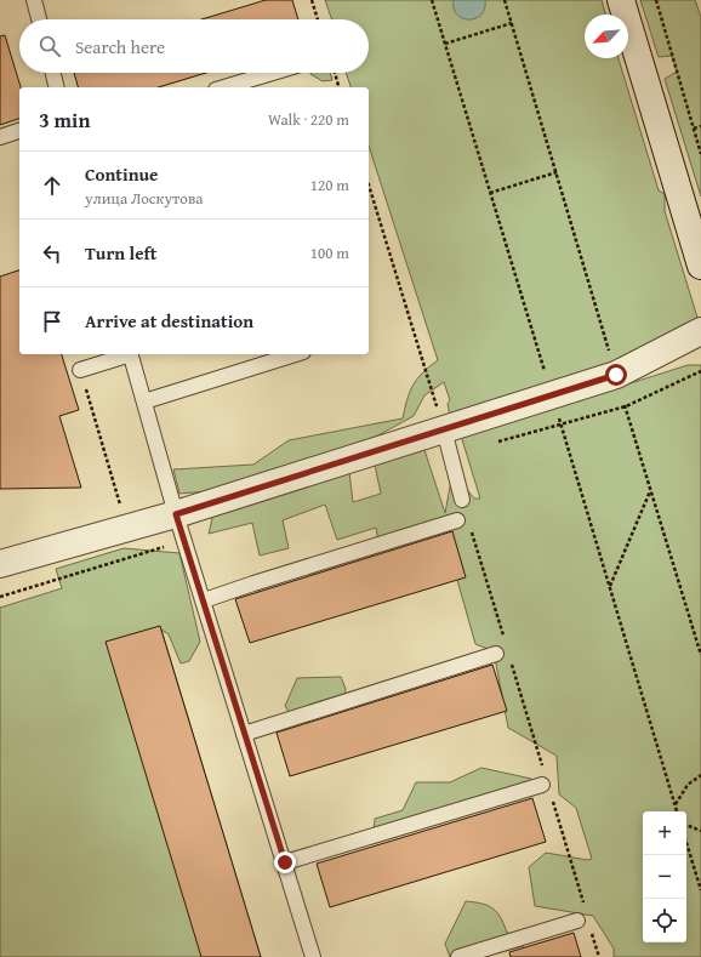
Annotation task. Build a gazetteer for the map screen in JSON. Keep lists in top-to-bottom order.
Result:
{
  "north": "bottom left",
  "page": {
    "search": "Search here",
    "heading": ["3 min", "Walk · 220 m"],
    "list": [
      ["Continue", "улица Лоскутова", "120 m"],
      ["Turn left", "100 m"],
      "Arrive at destination"
    ],
    "map_buttons": ["+", "−"]
  }
}
